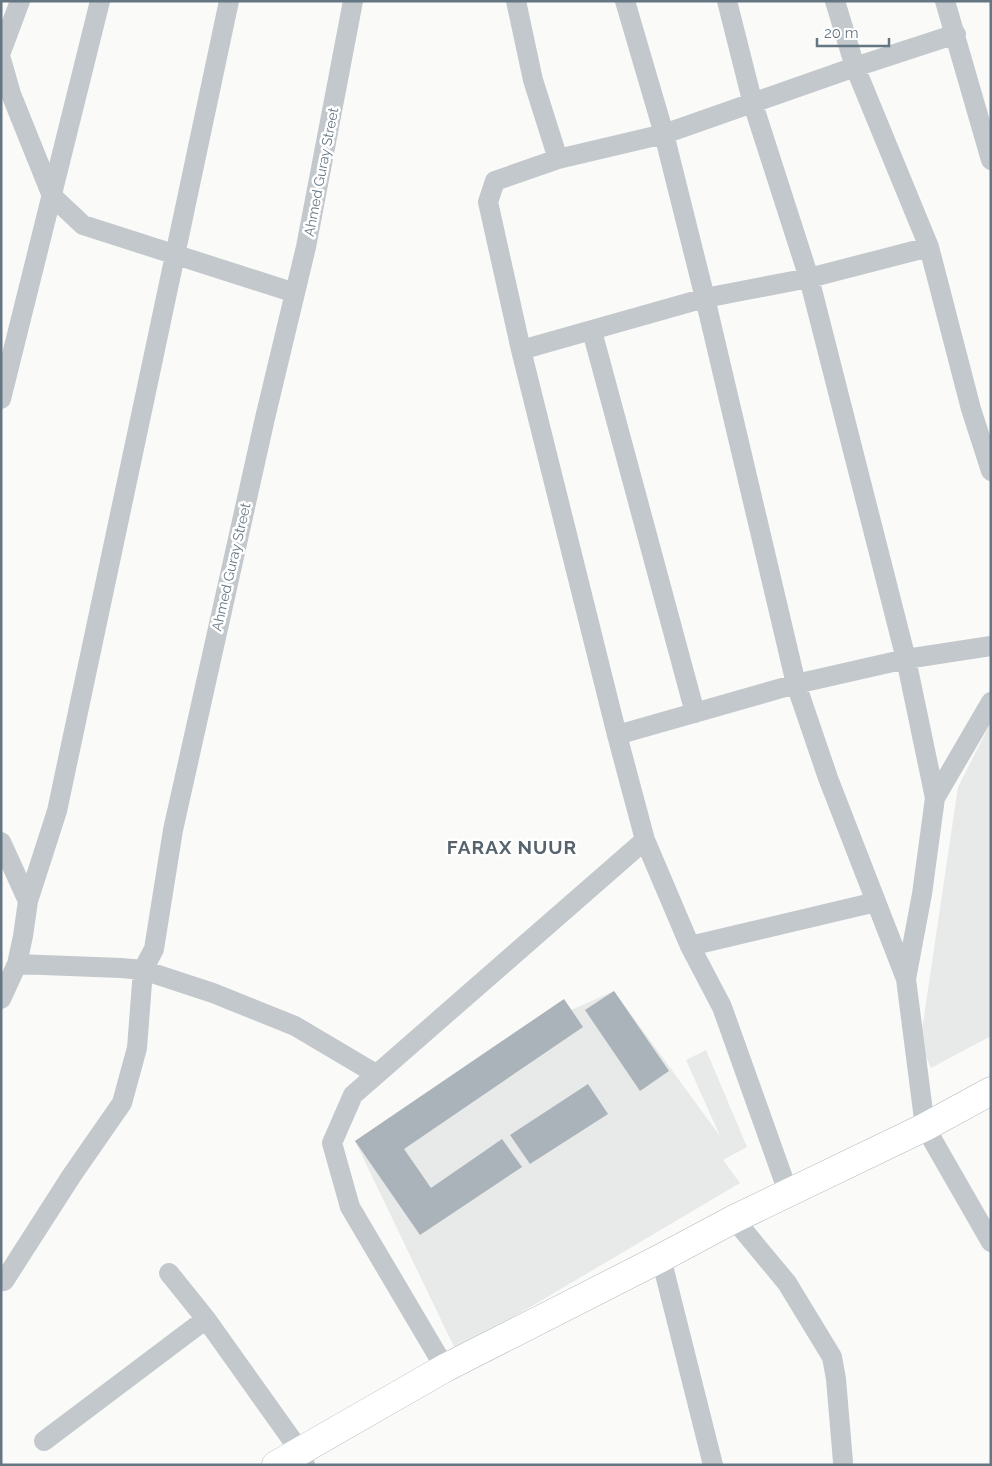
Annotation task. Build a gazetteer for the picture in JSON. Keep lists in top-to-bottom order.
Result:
{
  "streets": {
    "street": ["Ahmed Guray Street"]
  },
  "districts": ["FARAX NUUR"],
  "scale_bar": "20 m"
}
